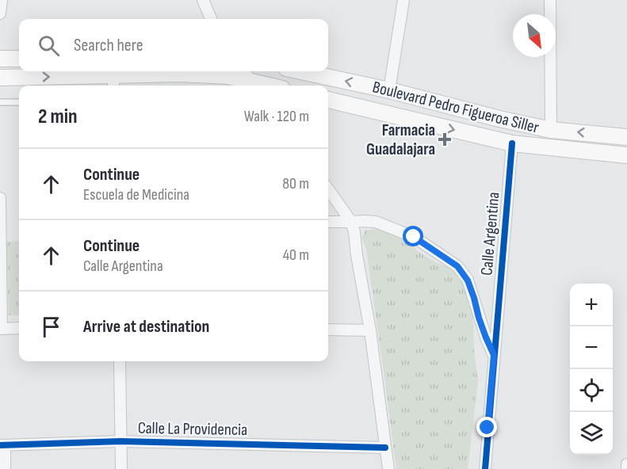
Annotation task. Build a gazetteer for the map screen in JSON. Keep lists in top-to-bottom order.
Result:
{
  "streets": {
    "main road": ["Boulevard Pedro Figueroa Siller"],
    "street": ["Calle Argentina", "Calle La Providencia"]
  },
  "crossings": [
    ["Boulevard Pedro Figueroa Siller", "Calle Argentina"]
  ],
  "places": {
    "health": ["Farmacia Guadalajara"]
  },
  "north": "bottom right",
  "page": {
    "search": "Search here",
    "heading": ["2 min", "Walk · 120 m"],
    "list": [
      ["Continue", "Escuela de Medicina", "80 m"],
      ["Continue", "Calle Argentina", "40 m"],
      "Arrive at destination"
    ],
    "map_buttons": ["+", "−"]
  }
}
